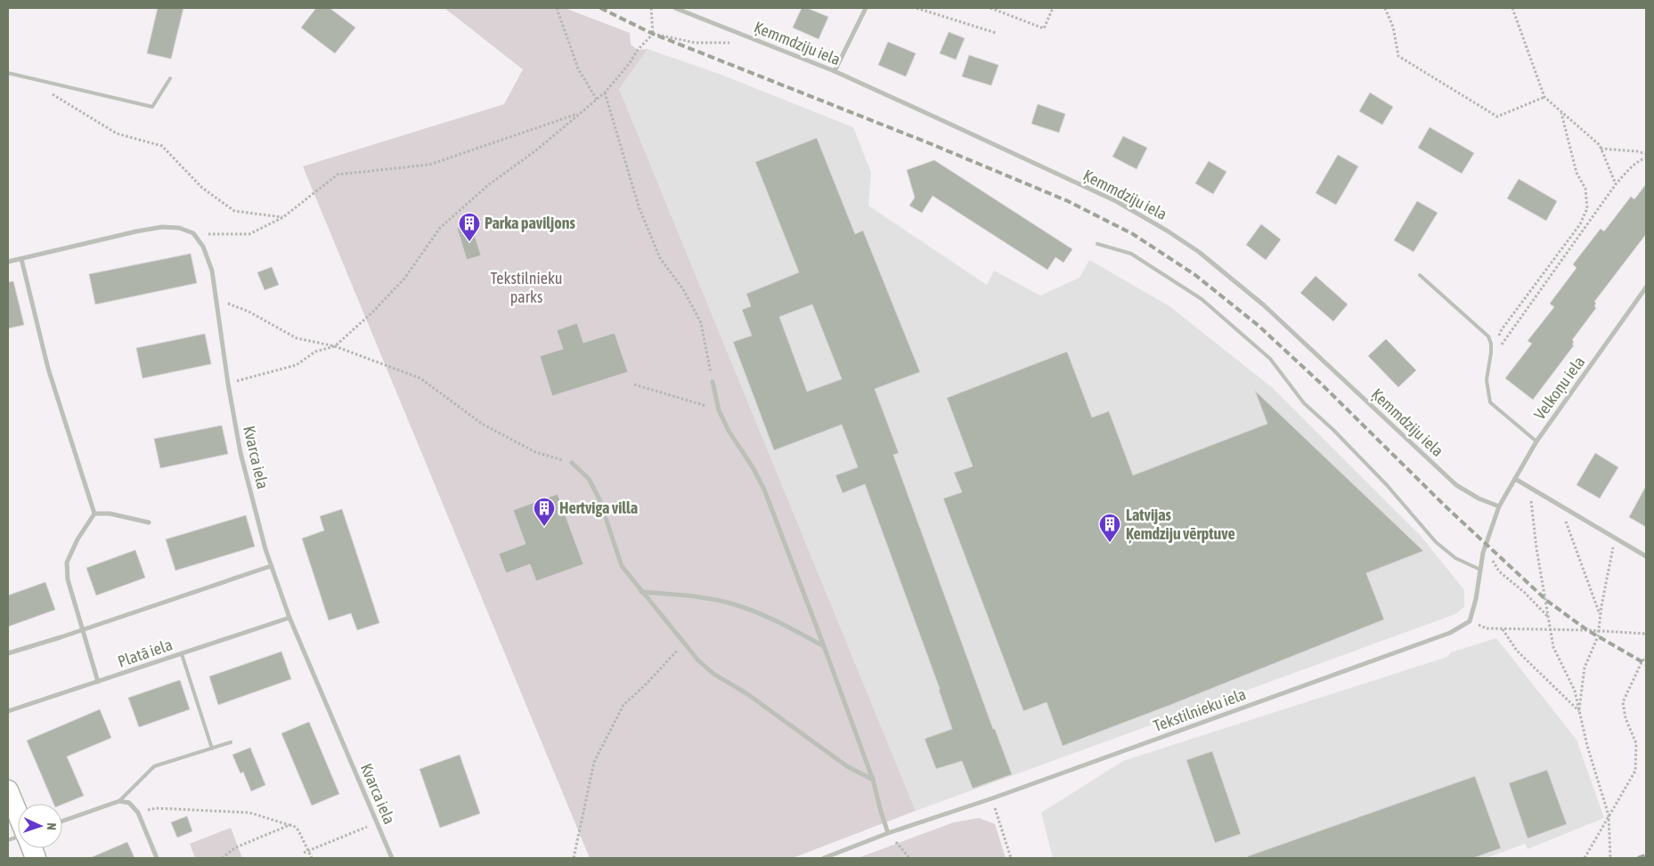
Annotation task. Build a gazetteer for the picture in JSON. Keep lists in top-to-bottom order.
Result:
{
  "streets": {
    "street": [
      "Ķemmdziju iela",
      "Velkoņu iela",
      "Kvarca iela",
      "Platā iela",
      "Tekstilnieku iela"
    ]
  },
  "crossings": [
    ["Ķemmdziju iela", "Velkoņu iela"],
    ["Kvarca iela", "Platā iela"]
  ],
  "parks": ["Tekstilnieku parks"],
  "places": {
    "building": ["Parka paviljons", "Hertviga villa", "Latvijas Ķemdziju vērptuve"]
  },
  "north": "right"
}
